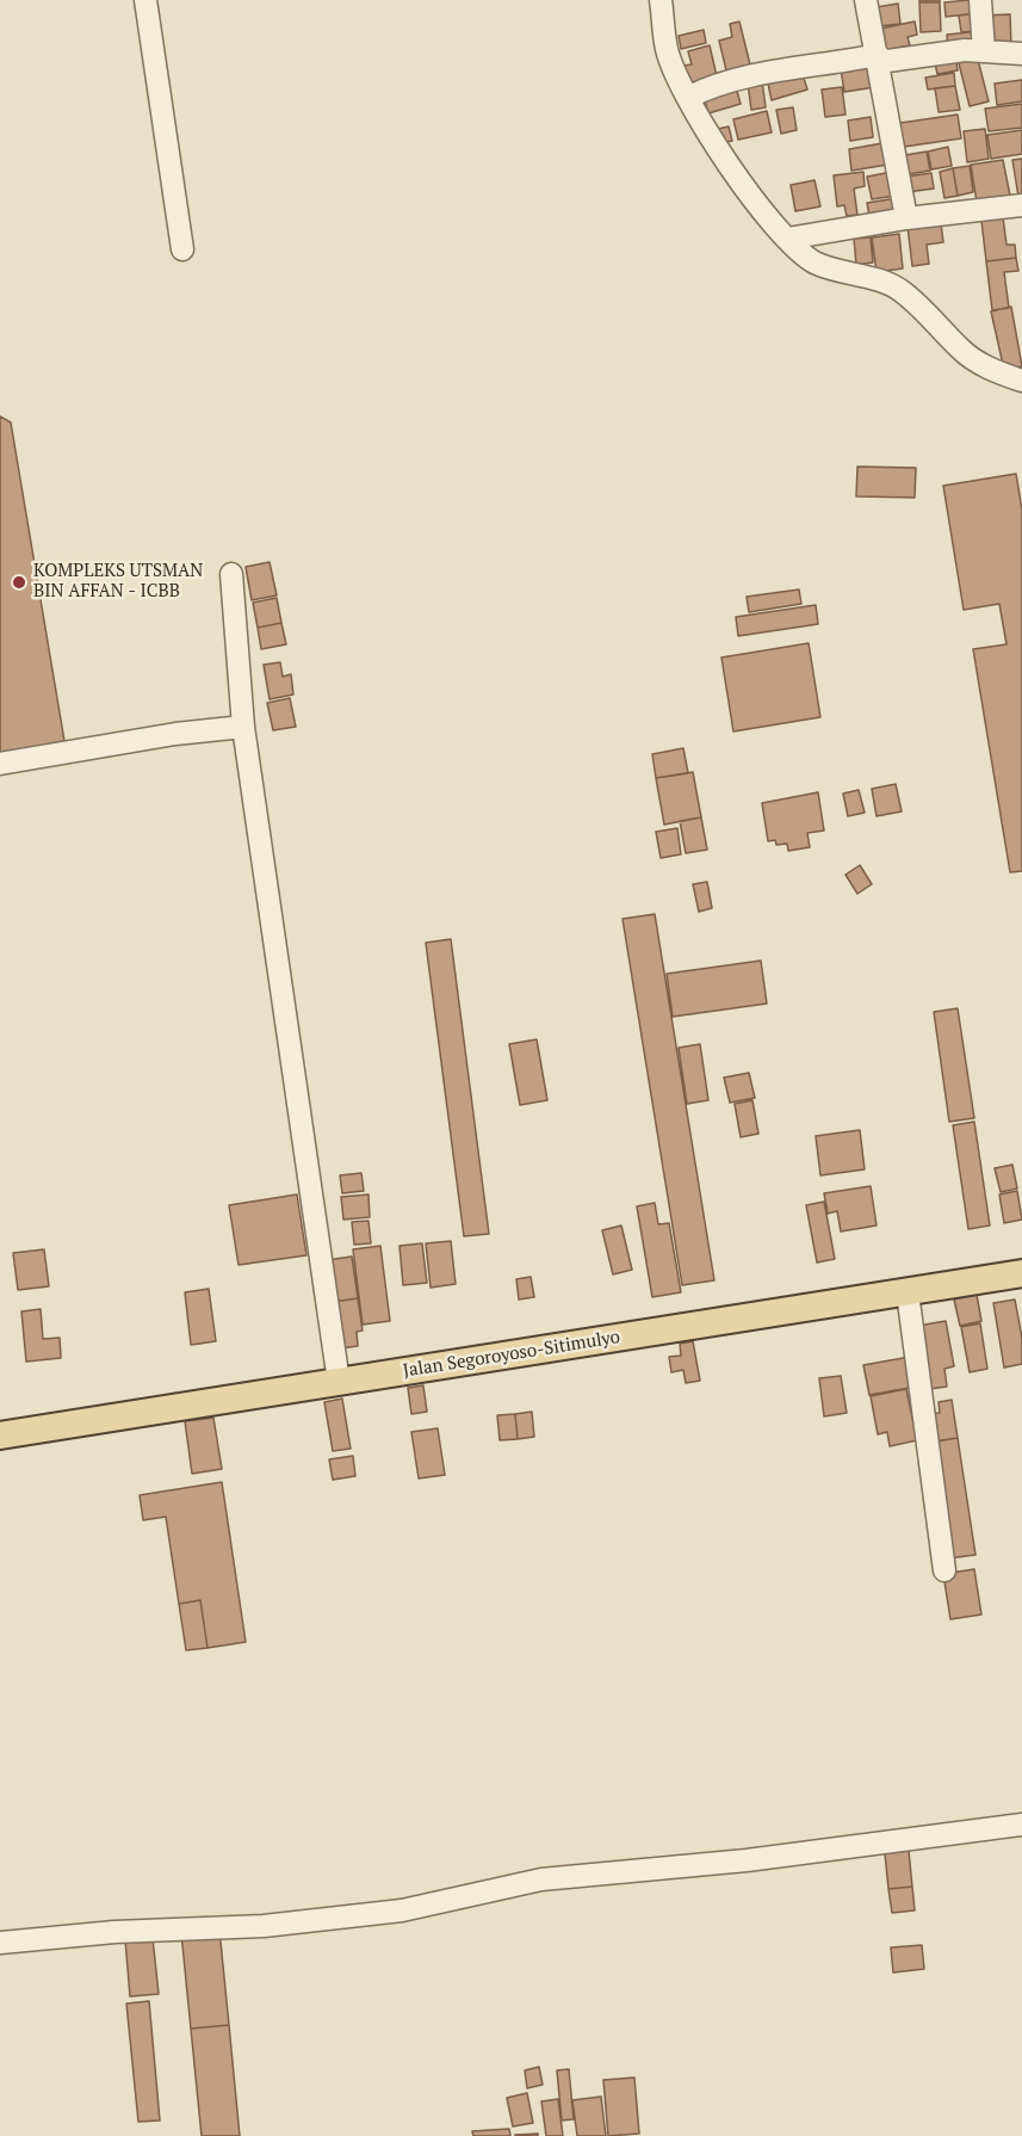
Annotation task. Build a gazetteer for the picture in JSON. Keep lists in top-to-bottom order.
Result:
{
  "streets": {
    "main road": ["Jalan Segoroyoso-Sitimulyo"]
  },
  "places": ["KOMPLEKS UTSMAN BIN AFFAN - ICBB"]
}
